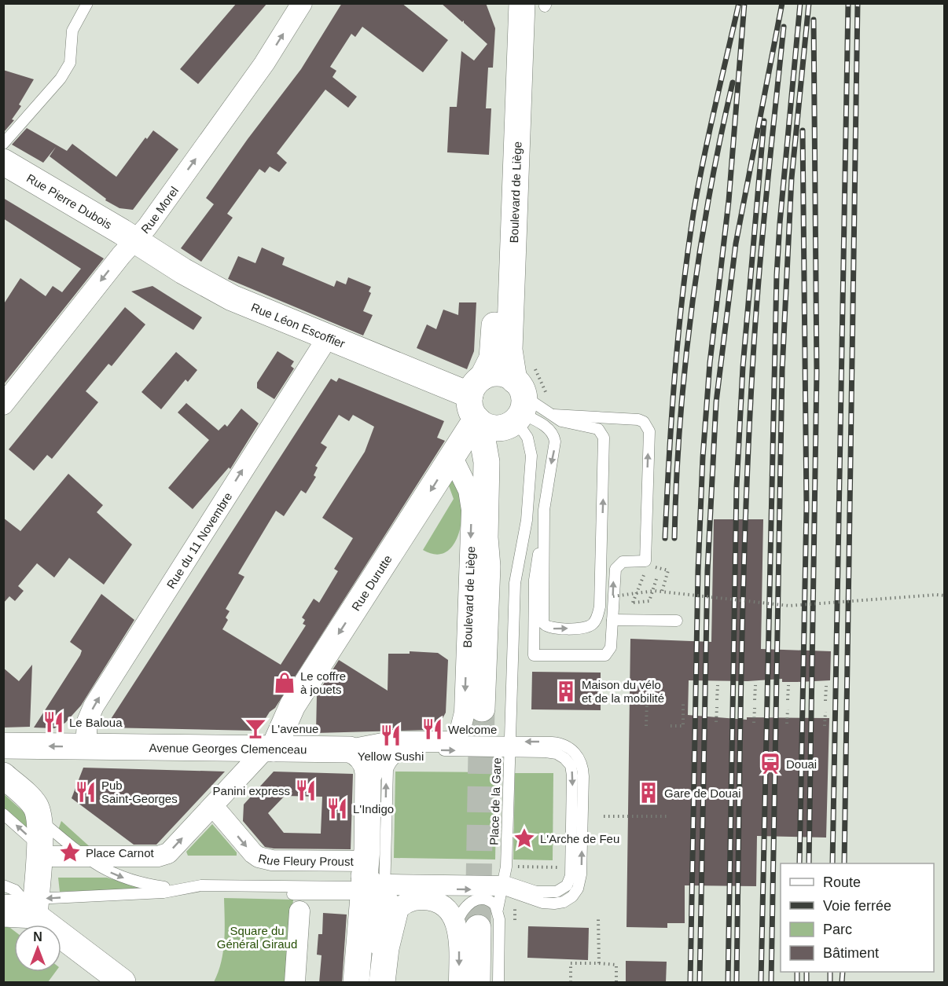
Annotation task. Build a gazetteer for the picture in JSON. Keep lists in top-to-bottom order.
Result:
{
  "streets": {
    "street": [
      "Boulevard de Liège",
      "Rue Pierre Dubois",
      "Rue Morel",
      "Rue Léon Escoffier",
      "Rue du 11 Novembre",
      "Rue Durutte",
      "Avenue Georges Clemenceau",
      "Rue Fleury Proust"
    ],
    "lane": ["Place de la Gare"]
  },
  "crossings": [
    ["Boulevard de Liège", "Rue Léon Escoffier"],
    ["Boulevard de Liège", "Rue Durutte"],
    ["Boulevard de Liège", "Avenue Georges Clemenceau"],
    ["Rue Pierre Dubois", "Rue Morel"],
    ["Rue Pierre Dubois", "Rue Léon Escoffier"],
    ["Rue Morel", "Rue Léon Escoffier"],
    ["Rue Léon Escoffier", "Rue du 11 Novembre"],
    ["Rue Léon Escoffier", "Rue Durutte"],
    ["Rue du 11 Novembre", "Avenue Georges Clemenceau"],
    ["Rue Durutte", "Avenue Georges Clemenceau"],
    ["Rue Durutte", "Rue Fleury Proust"],
    ["Place de la Gare", "Rue Fleury Proust"]
  ],
  "one_way": ["Rue du 11 Novembre", "Rue Fleury Proust"],
  "parks": ["Square du Général Giraud"],
  "places": {
    "shop": ["Le coffre à jouets"],
    "building": ["Maison du vélo et de la mobilité", "Gare de Douai"],
    "restaurant": [
      "Le Baloua",
      "Welcome",
      "Yellow Sushi",
      "Panini express",
      "Pub Saint-Georges",
      "L'Indigo"
    ],
    "bar": ["L'avenue"],
    "station": ["Douai"],
    "place": ["L'Arche de Feu", "Place Carnot"]
  },
  "legend": [
    "Route",
    "Voie ferrée",
    "Parc",
    "Bâtiment"
  ],
  "north": "top"
}
